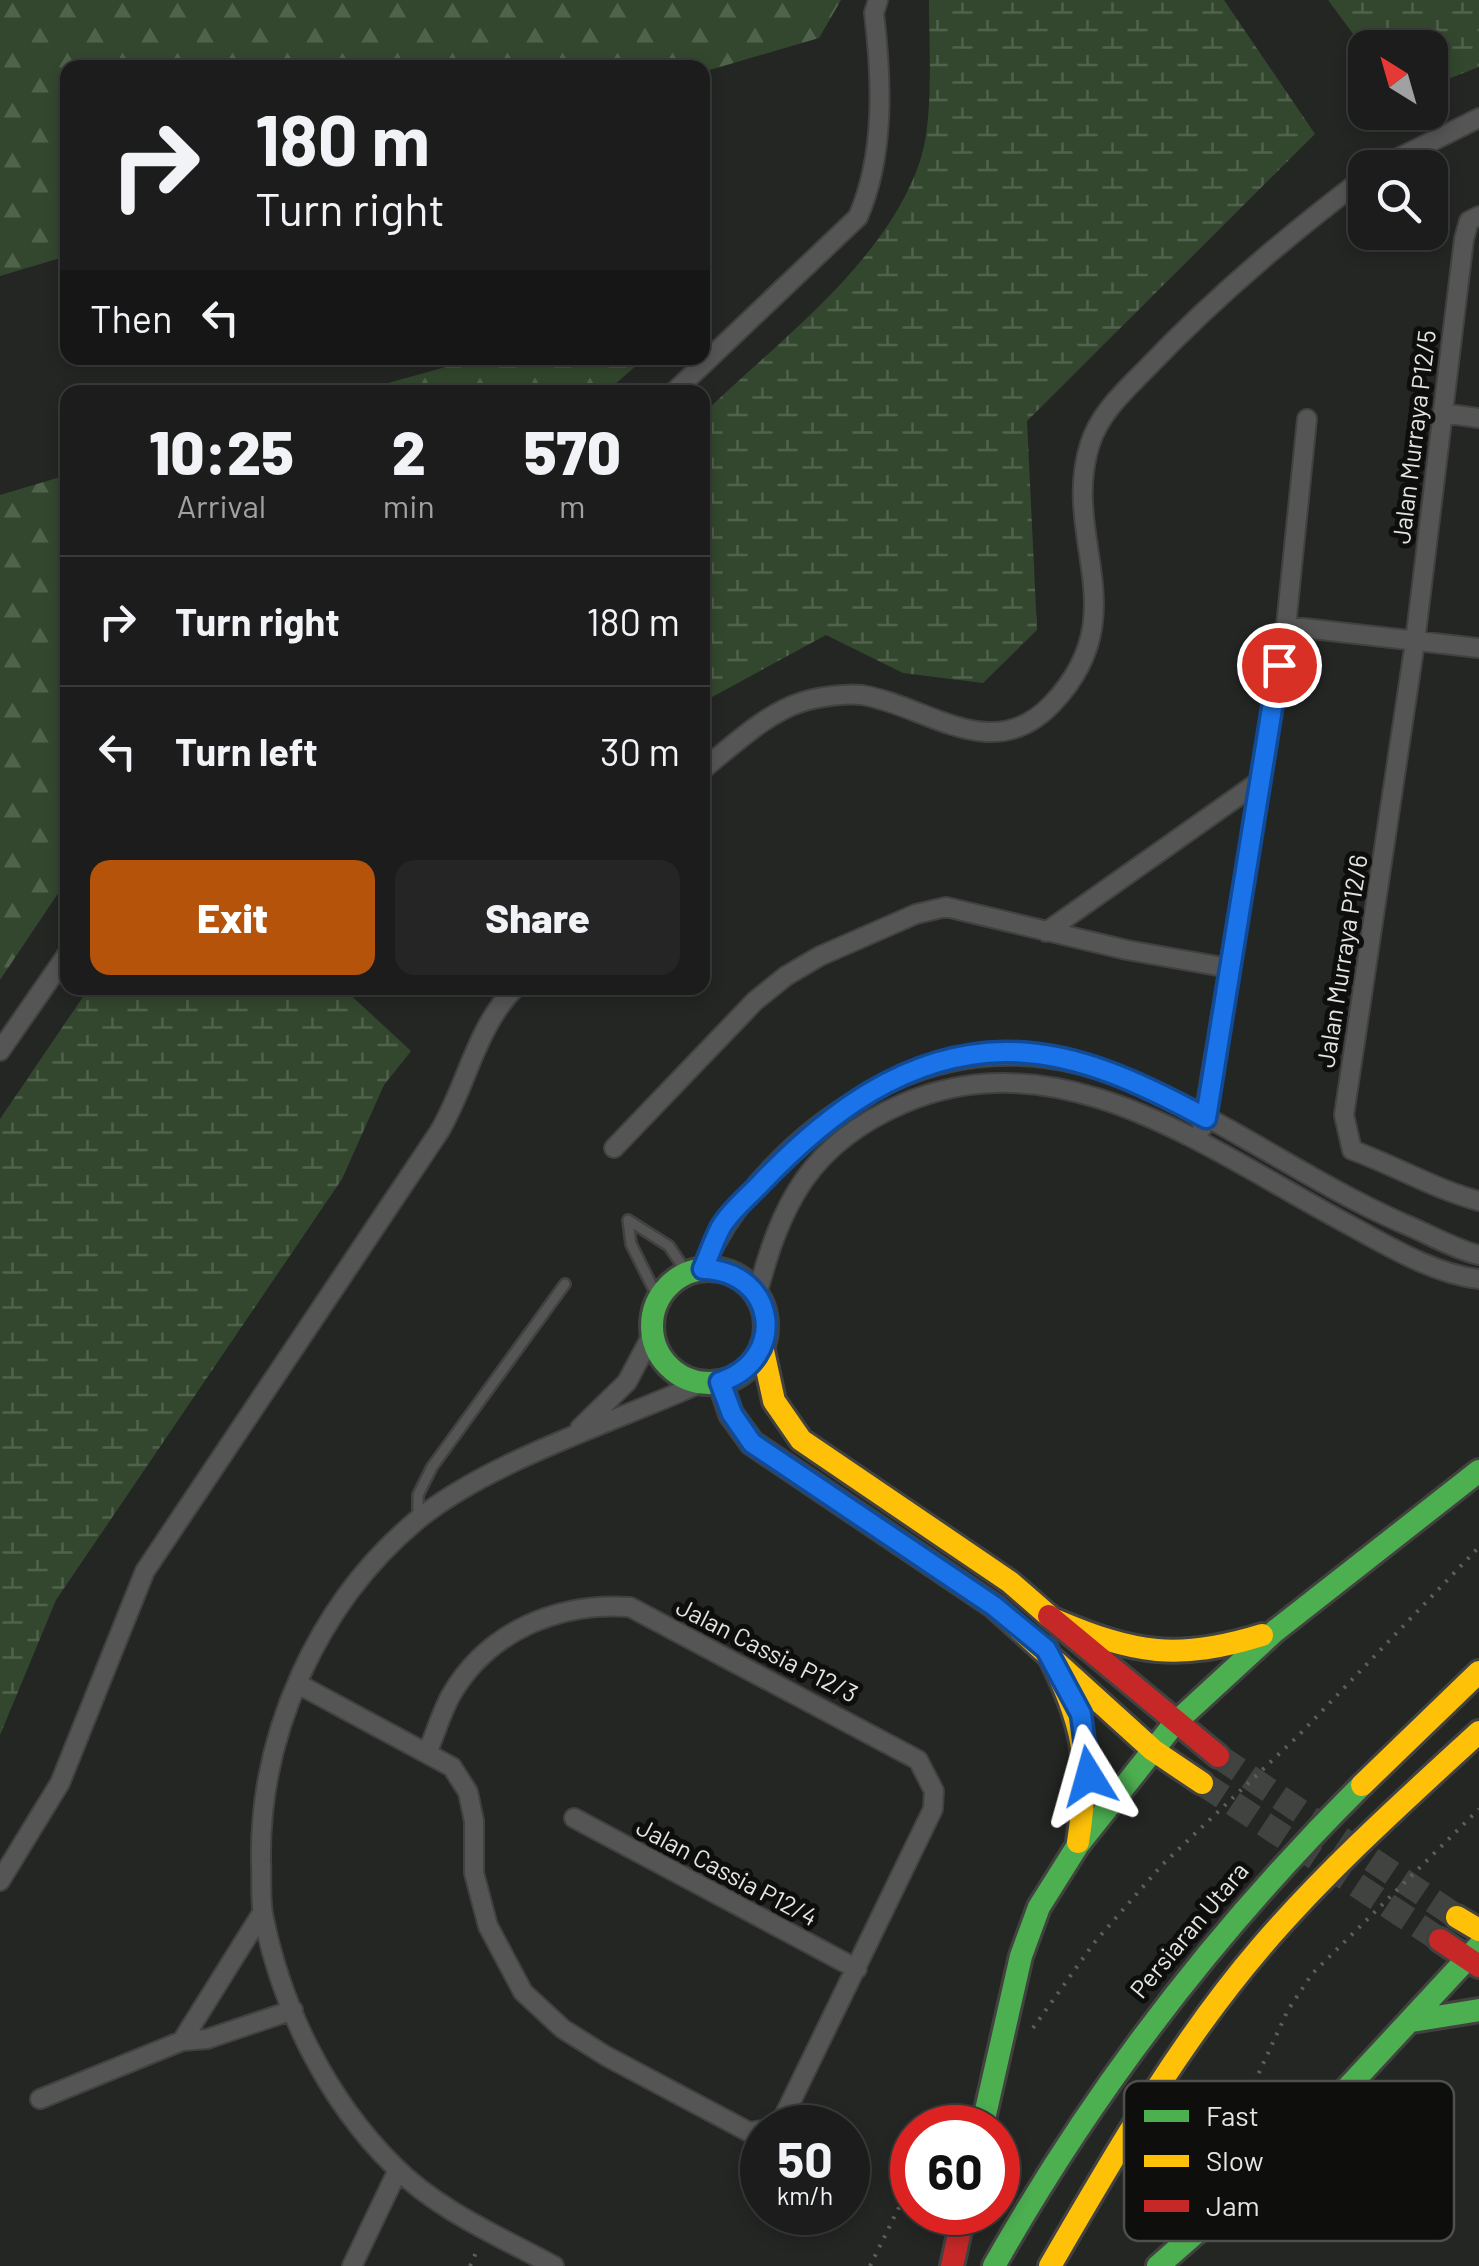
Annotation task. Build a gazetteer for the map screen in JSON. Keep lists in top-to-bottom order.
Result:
{
  "streets": {
    "main road": ["Persiaran Utara"],
    "street": [
      "Jalan Murraya P12/5",
      "Jalan Murraya P12/6",
      "Jalan Cassia P12/3",
      "Jalan Cassia P12/4"
    ]
  },
  "crossings": [
    ["Jalan Murraya P12/5", "Jalan Murraya P12/6"],
    ["Jalan Cassia P12/3", "Jalan Cassia P12/4"]
  ],
  "legend": ["Fast", "Slow", "Jam"],
  "north": "top left",
  "page": {
    "turn": ["180 m", "Turn right"],
    "then": "Then",
    "eta": [
      "10:25",
      "Arrival",
      "2",
      "min",
      "570",
      "m"
    ],
    "list": [
      {
        "name": "Turn right",
        "value": "180 m"
      },
      {
        "name": "Turn left",
        "value": "30 m"
      }
    ],
    "buttons": ["Exit", "Share"],
    "speed": "50 km/h",
    "limit": "60"
  }
}
